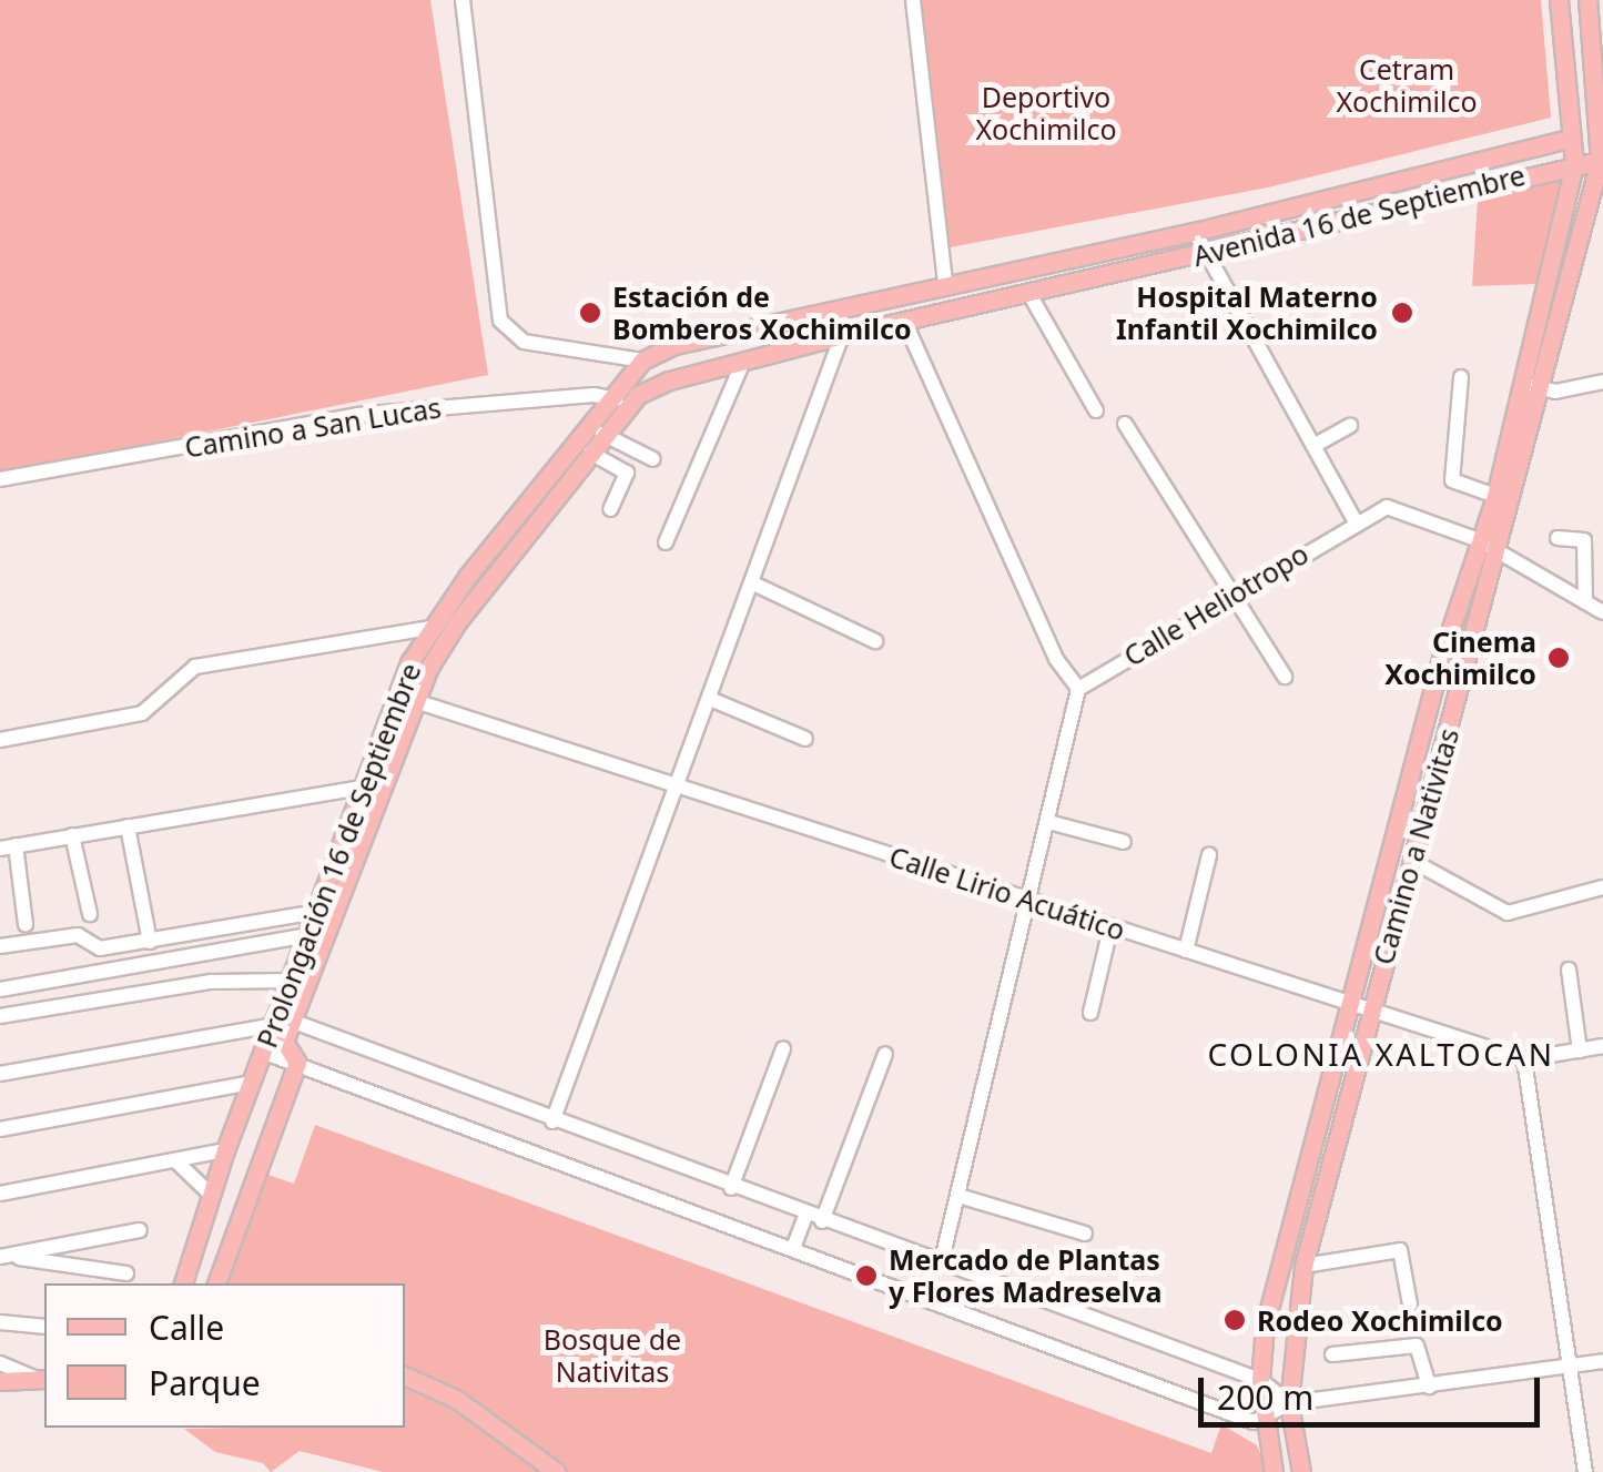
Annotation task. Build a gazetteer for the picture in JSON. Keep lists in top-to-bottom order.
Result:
{
  "streets": {
    "main road": ["Avenida 16 de Septiembre", "Camino a Nativitas", "Prolongación 16 de Septiembre"],
    "street": ["Camino a San Lucas", "Calle Heliotropo", "Calle Lirio Acuático"]
  },
  "crossings": [
    ["Avenida 16 de Septiembre", "Camino a San Lucas"],
    ["Avenida 16 de Septiembre", "Camino a Nativitas"],
    ["Avenida 16 de Septiembre", "Prolongación 16 de Septiembre"],
    ["Camino a San Lucas", "Prolongación 16 de Septiembre"],
    ["Calle Heliotropo", "Camino a Nativitas"],
    ["Camino a Nativitas", "Calle Lirio Acuático"],
    ["Prolongación 16 de Septiembre", "Calle Lirio Acuático"]
  ],
  "districts": ["COLONIA XALTOCAN"],
  "parks": ["Cetram Xochimilco", "Deportivo Xochimilco", "Bosque de Nativitas"],
  "places": [
    "Estación de Bomberos Xochimilco",
    "Hospital Materno Infantil Xochimilco",
    "Cinema Xochimilco",
    "Mercado de Plantas y Flores Madreselva",
    "Rodeo Xochimilco"
  ],
  "legend": ["Calle", "Parque"],
  "scale_bar": "200 m"
}
